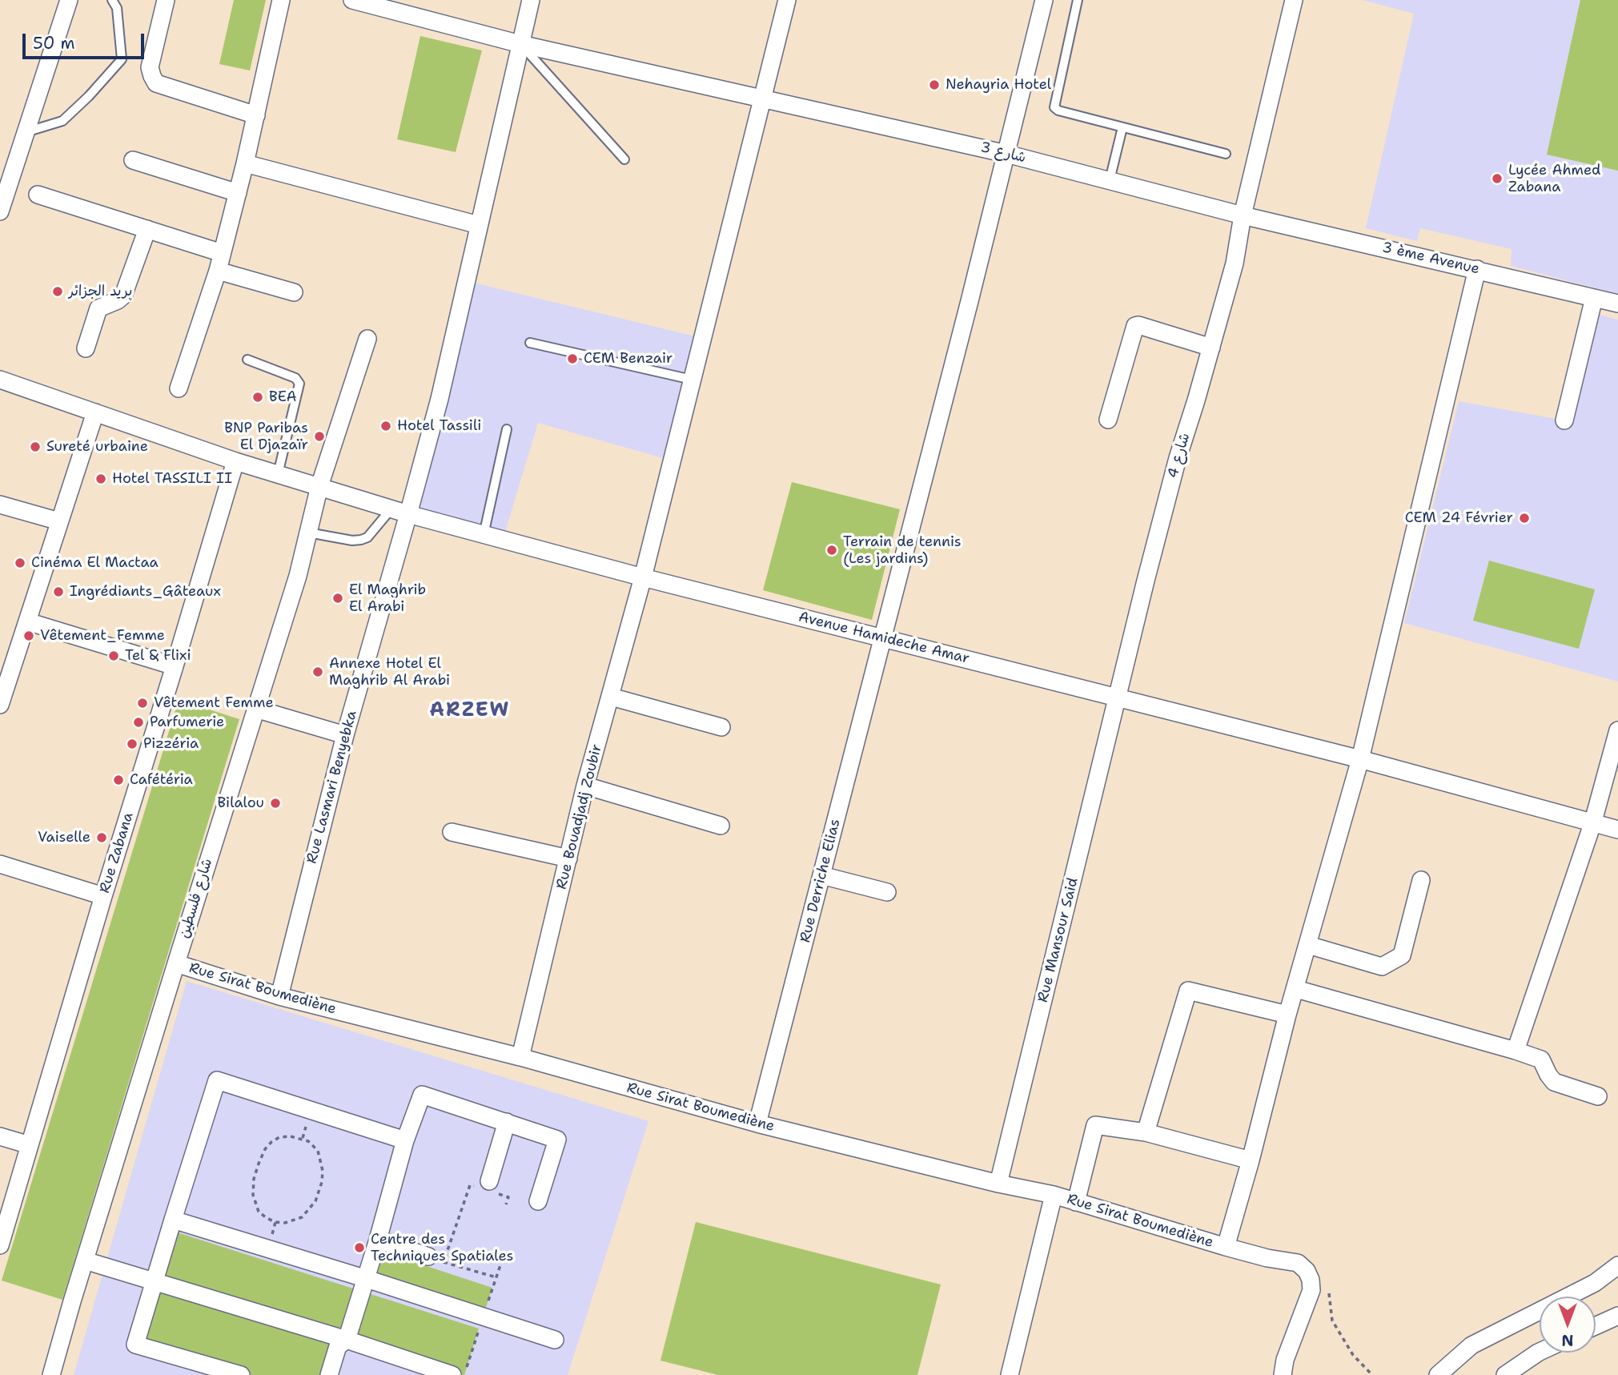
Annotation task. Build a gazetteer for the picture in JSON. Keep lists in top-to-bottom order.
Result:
{
  "streets": {
    "street": [
      "شارع 3",
      "3 ème Avenue",
      "شارع 4",
      "Avenue Hamideche Amar",
      "Rue Lasmari Benyebka",
      "Rue Bouadjadj Zoubir",
      "Rue Zabana",
      "Rue Derriche Elias",
      "شارع فلسطين",
      "Rue Mansour Said",
      "Rue Sirat Boumediène"
    ]
  },
  "crossings": [
    ["شارع 3", "3 ème Avenue"],
    ["شارع 3", "شارع 4"],
    ["شارع 3", "Rue Lasmari Benyebka"],
    ["شارع 3", "Rue Bouadjadj Zoubir"],
    ["شارع 3", "Rue Derriche Elias"],
    ["3 ème Avenue", "شارع 4"],
    ["شارع 4", "Avenue Hamideche Amar"],
    ["شارع 4", "Rue Mansour Said"],
    ["Avenue Hamideche Amar", "Rue Lasmari Benyebka"],
    ["Avenue Hamideche Amar", "Rue Bouadjadj Zoubir"],
    ["Avenue Hamideche Amar", "Rue Zabana"],
    ["Avenue Hamideche Amar", "Rue Derriche Elias"],
    ["Avenue Hamideche Amar", "شارع فلسطين"],
    ["Avenue Hamideche Amar", "Rue Mansour Said"],
    ["Rue Lasmari Benyebka", "Rue Sirat Boumediène"],
    ["Rue Bouadjadj Zoubir", "Rue Sirat Boumediène"],
    ["Rue Derriche Elias", "Rue Sirat Boumediène"],
    ["شارع فلسطين", "Rue Sirat Boumediène"],
    ["Rue Mansour Said", "Rue Sirat Boumediène"]
  ],
  "districts": ["ARZEW"],
  "places": [
    "Nehayria Hotel",
    "Lycée Ahmed Zabana",
    "بريد الجزائر",
    "CEM Benzair",
    "BEA",
    "Hotel Tassili",
    "BNP Paribas El Djazaïr",
    "Sureté urbaine",
    "Hotel TASSILI II",
    "CEM 24 Février",
    "Terrain de tennis (Les jardins)",
    "Cinéma El Mactaa",
    "Ingrédiants_Gâteaux",
    "El Maghrib El Arabi",
    "Vêtement_Femme",
    "Tel & Flixi",
    "Annexe Hotel El Maghrib Al Arabi",
    "Vêtement Femme",
    "Parfumerie",
    "Pizzéria",
    "Cafétéria",
    "Bilalou",
    "Vaiselle",
    "Centre des Techniques Spatiales"
  ],
  "scale_bar": "50 m",
  "north": "bottom"
}
